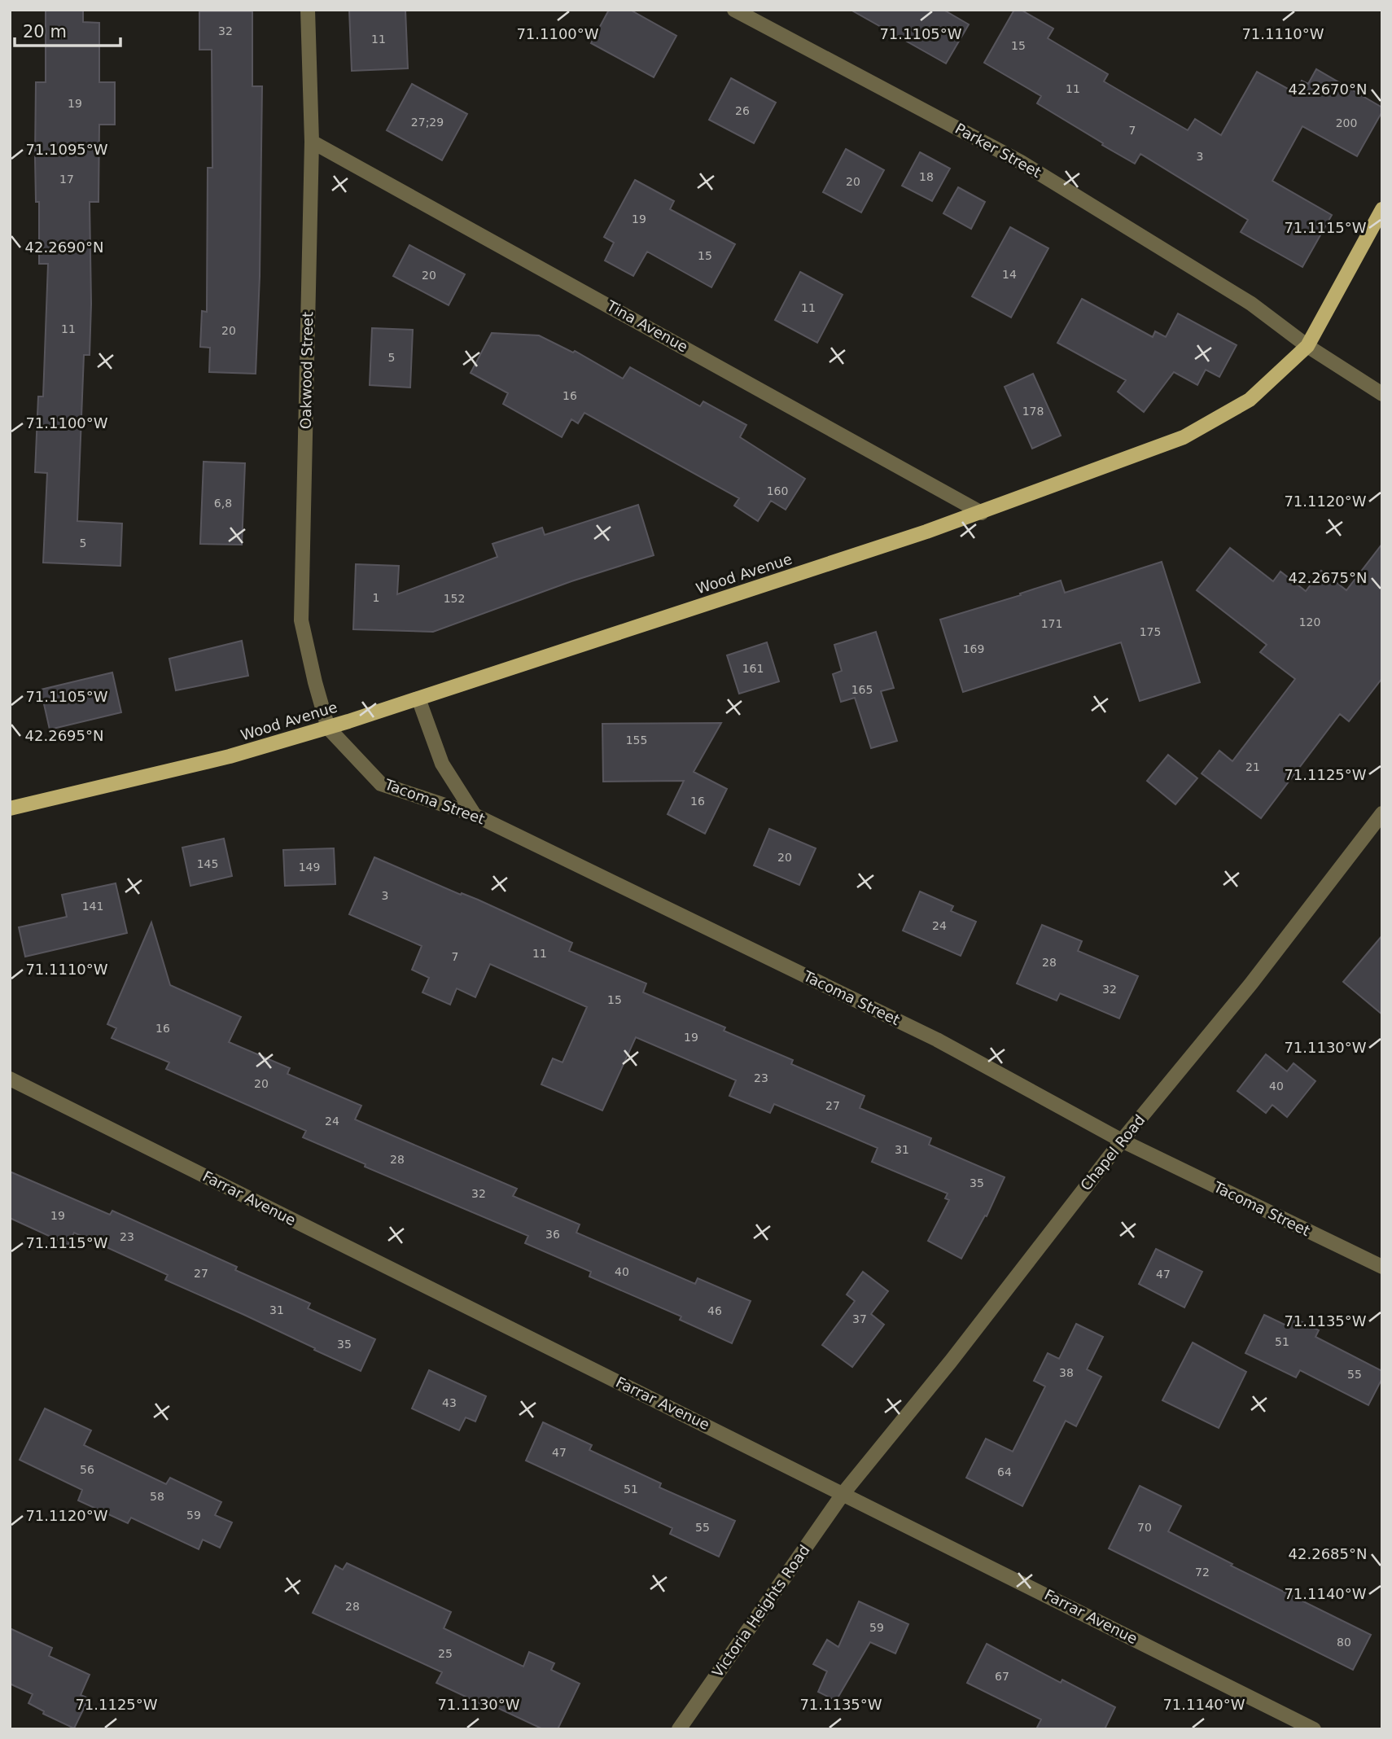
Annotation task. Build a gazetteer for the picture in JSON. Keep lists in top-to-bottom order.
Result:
{
  "streets": {
    "main road": ["Wood Avenue"],
    "street": [
      "Parker Street",
      "Tina Avenue",
      "Oakwood Street",
      "Tacoma Street",
      "Chapel Road",
      "Farrar Avenue",
      "Victoria Heights Road"
    ]
  },
  "crossings": [
    ["Parker Street", "Wood Avenue"],
    ["Tina Avenue", "Oakwood Street"],
    ["Tina Avenue", "Wood Avenue"],
    ["Oakwood Street", "Wood Avenue"],
    ["Oakwood Street", "Tacoma Street"],
    ["Wood Avenue", "Tacoma Street"],
    ["Tacoma Street", "Chapel Road"],
    ["Chapel Road", "Farrar Avenue"],
    ["Chapel Road", "Victoria Heights Road"],
    ["Farrar Avenue", "Victoria Heights Road"]
  ],
  "house_numbers": [
    "32",
    "11",
    "15",
    "11",
    "19",
    "26",
    "27;29",
    "200",
    "7",
    "3",
    "18",
    "17",
    "20",
    "19",
    "15",
    "14",
    "20",
    "11",
    "11",
    "20",
    "5",
    "16",
    "178",
    "160",
    "6,8",
    "5",
    "1",
    "152",
    "120",
    "171",
    "175",
    "169",
    "161",
    "165",
    "155",
    "21",
    "16",
    "20",
    "145",
    "149",
    "3",
    "141",
    "24",
    "11",
    "7",
    "28",
    "32",
    "15",
    "16",
    "19",
    "23",
    "20",
    "40",
    "27",
    "24",
    "31",
    "28",
    "35",
    "32",
    "19",
    "36",
    "23",
    "40",
    "27",
    "47",
    "31",
    "46",
    "37",
    "51",
    "35",
    "38",
    "55",
    "43",
    "47",
    "56",
    "64",
    "51",
    "58",
    "59",
    "55",
    "70",
    "72",
    "28",
    "59",
    "80",
    "25",
    "67"
  ],
  "scale_bar": "20 m",
  "coordinates": [
    "71.1100°W",
    "71.1105°W",
    "71.1110°W",
    "42.2670°N",
    "71.1095°W",
    "71.1115°W",
    "42.2690°N",
    "71.1120°W",
    "42.2675°N",
    "42.2695°N",
    "71.1125°W",
    "71.1130°W",
    "71.1135°W",
    "42.2685°N",
    "71.1140°W"
  ]
}
